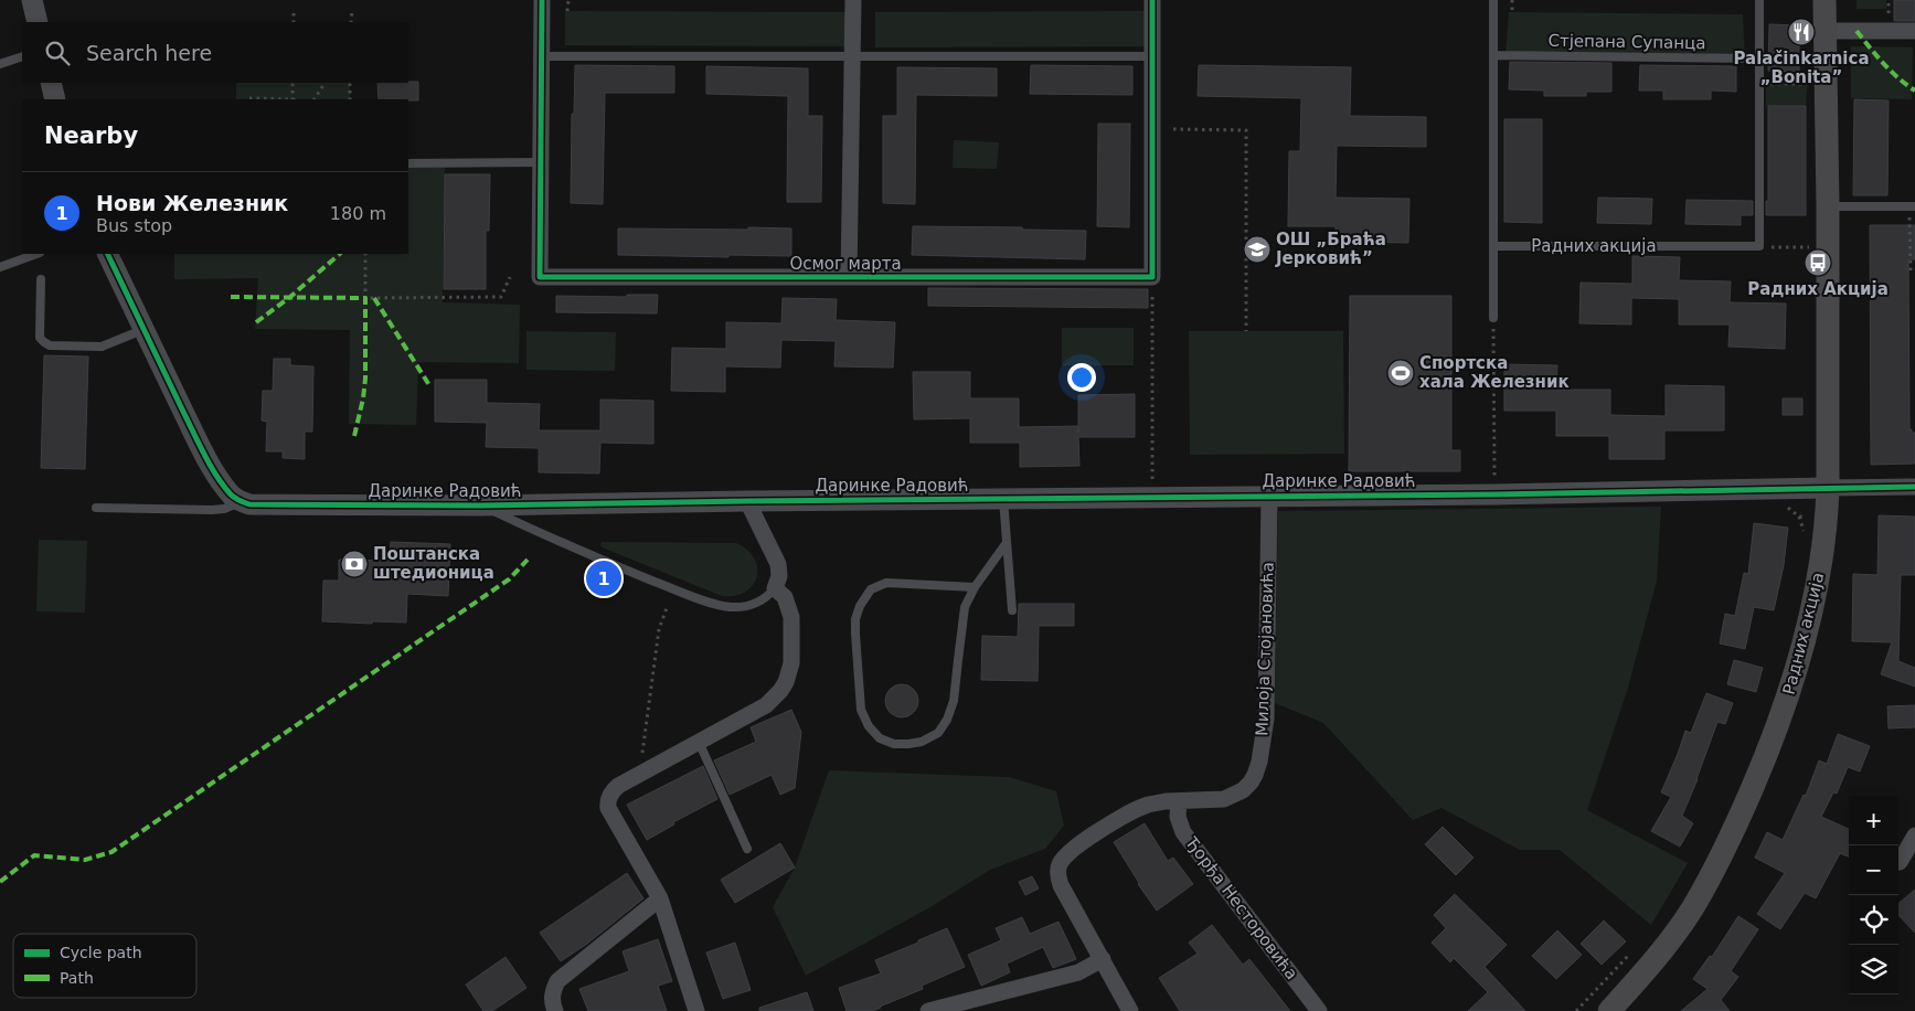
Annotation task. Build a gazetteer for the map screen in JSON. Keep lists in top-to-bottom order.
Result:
{
  "streets": {
    "main road": ["Радних акција"],
    "street": [
      "Осмог марта",
      "Даринке Радовић",
      "Милоја Стојановића",
      "Ђорђа Несторовића"
    ],
    "lane": ["Стјепана Супанца"]
  },
  "crossings": [
    ["Радних акција", "Даринке Радовић"],
    ["Даринке Радовић", "Милоја Стојановића"],
    ["Милоја Стојановића", "Ђорђа Несторовића"]
  ],
  "places": {
    "restaurant": ["Palačinkarnica „Bonita”"],
    "school or university": ["ОШ „Браћа Јерковић”"],
    "bus stop": ["Радних Акција"],
    "sports": ["Спортска хала Железник"],
    "bank": ["Поштанска штедионица"]
  },
  "legend": ["Cycle path", "Path"],
  "page": {
    "search": "Search here",
    "heading": "Nearby",
    "list": [
      {
        "mark": "1",
        "name": "Нови Железник",
        "note": "Bus stop",
        "value": "180 m"
      }
    ],
    "pins": "1",
    "map_buttons": ["+", "−"]
  }
}
